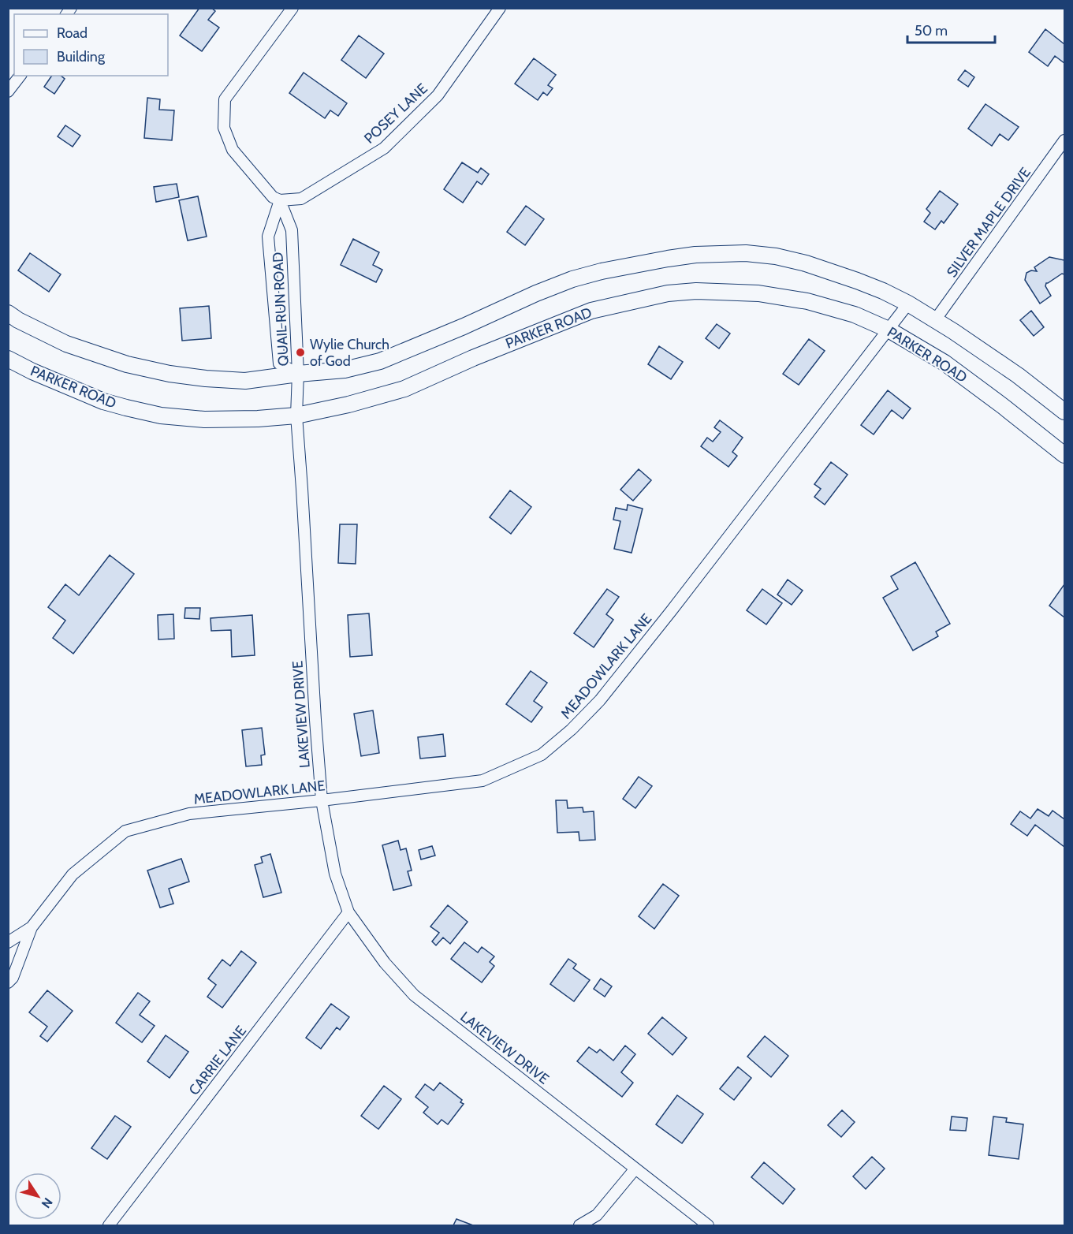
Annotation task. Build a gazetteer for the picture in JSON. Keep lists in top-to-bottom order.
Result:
{
  "streets": {
    "main road": ["PARKER ROAD"],
    "street": [
      "POSEY LANE",
      "SILVER MAPLE DRIVE",
      "QUAIL RUN ROAD",
      "MEADOWLARK LANE",
      "LAKEVIEW DRIVE",
      "CARRIE LANE"
    ]
  },
  "crossings": [
    ["POSEY LANE", "QUAIL RUN ROAD"],
    ["QUAIL RUN ROAD", "LAKEVIEW DRIVE"],
    ["PARKER ROAD", "MEADOWLARK LANE"],
    ["PARKER ROAD", "LAKEVIEW DRIVE"],
    ["MEADOWLARK LANE", "LAKEVIEW DRIVE"],
    ["LAKEVIEW DRIVE", "CARRIE LANE"]
  ],
  "places": ["Wylie Church of God"],
  "legend": ["Road", "Building"],
  "scale_bar": "50 m",
  "north": "bottom right"
}
